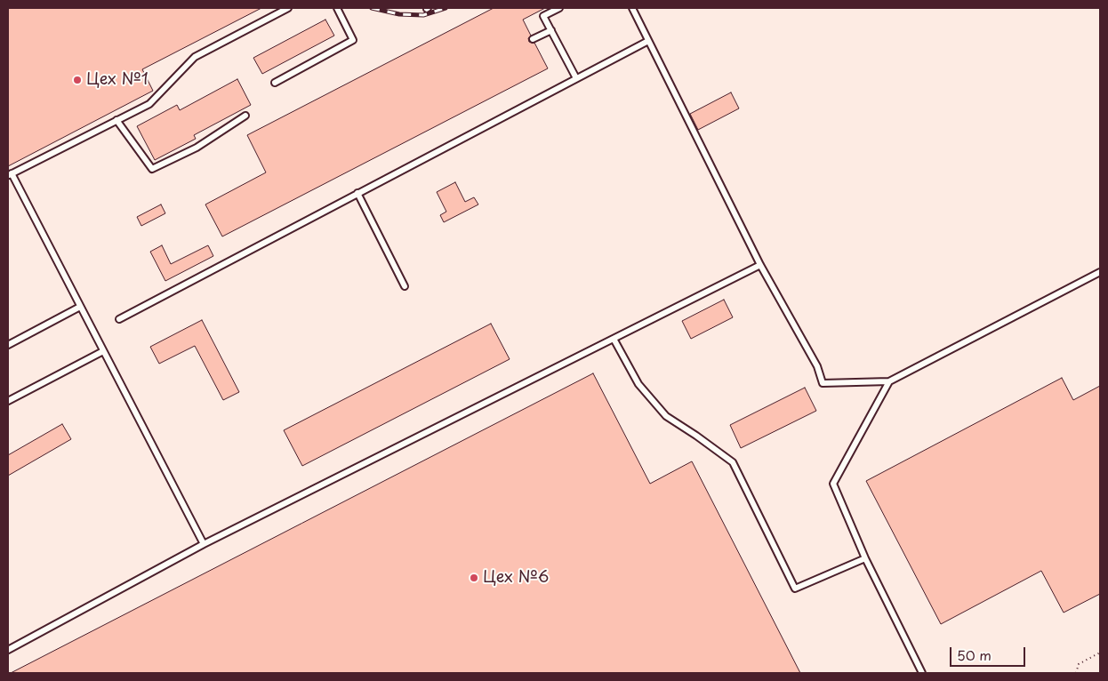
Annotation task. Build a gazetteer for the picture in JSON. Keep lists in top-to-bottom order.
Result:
{
  "places": ["Цех №1", "Цех №6"],
  "scale_bar": "50 m"
}
